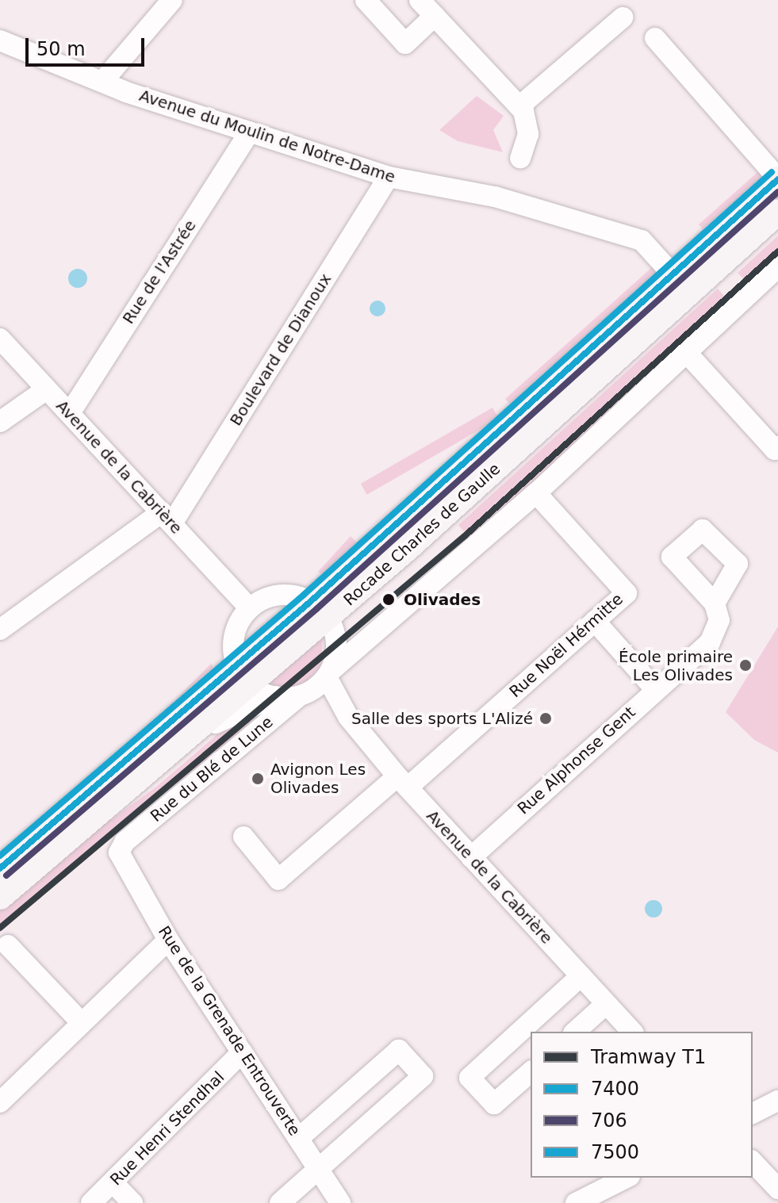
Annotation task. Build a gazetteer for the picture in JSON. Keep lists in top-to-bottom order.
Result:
{
  "streets": {
    "main road": ["Rocade Charles de Gaulle"],
    "street": [
      "Avenue du Moulin de Notre-Dame",
      "Rue de l'Astrée",
      "Boulevard de Dianoux",
      "Avenue de la Cabrière",
      "Rue Noël Hérmitte",
      "Rue Alphonse Gent",
      "Rue du Blé de Lune",
      "Rue de la Grenade Entrouverte",
      "Rue Henri Stendhal"
    ]
  },
  "crossings": [
    ["Avenue du Moulin de Notre-Dame", "Rue de l'Astrée"],
    ["Avenue du Moulin de Notre-Dame", "Boulevard de Dianoux"],
    ["Avenue du Moulin de Notre-Dame", "Rocade Charles de Gaulle"],
    ["Rue de l'Astrée", "Avenue de la Cabrière"],
    ["Boulevard de Dianoux", "Avenue de la Cabrière"],
    ["Avenue de la Cabrière", "Rue Noël Hérmitte"],
    ["Avenue de la Cabrière", "Rue Alphonse Gent"],
    ["Avenue de la Cabrière", "Rue du Blé de Lune"],
    ["Rue Noël Hérmitte", "Rue du Blé de Lune"],
    ["Rue du Blé de Lune", "Rue de la Grenade Entrouverte"],
    ["Rue de la Grenade Entrouverte", "Rue Henri Stendhal"]
  ],
  "places": [
    "Olivades",
    "École primaire Les Olivades",
    "Salle des sports L'Alizé",
    "Avignon Les Olivades"
  ],
  "lines": [
    "transit line 7500",
    "transit line 7400",
    "transit line 706",
    "tram line T1"
  ],
  "legend": [
    "Tramway T1",
    "7400",
    "706",
    "7500"
  ],
  "scale_bar": "50 m"
}
